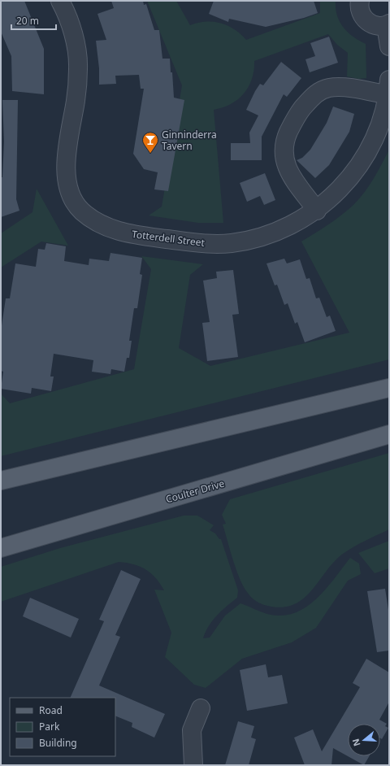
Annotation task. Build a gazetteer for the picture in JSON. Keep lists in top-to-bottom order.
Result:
{
  "streets": {
    "main road": ["Coulter Drive"],
    "street": ["Totterdell Street"]
  },
  "places": {
    "bar": ["Ginninderra Tavern"]
  },
  "legend": ["Road", "Park", "Building"],
  "scale_bar": "20 m",
  "north": "left"
}
